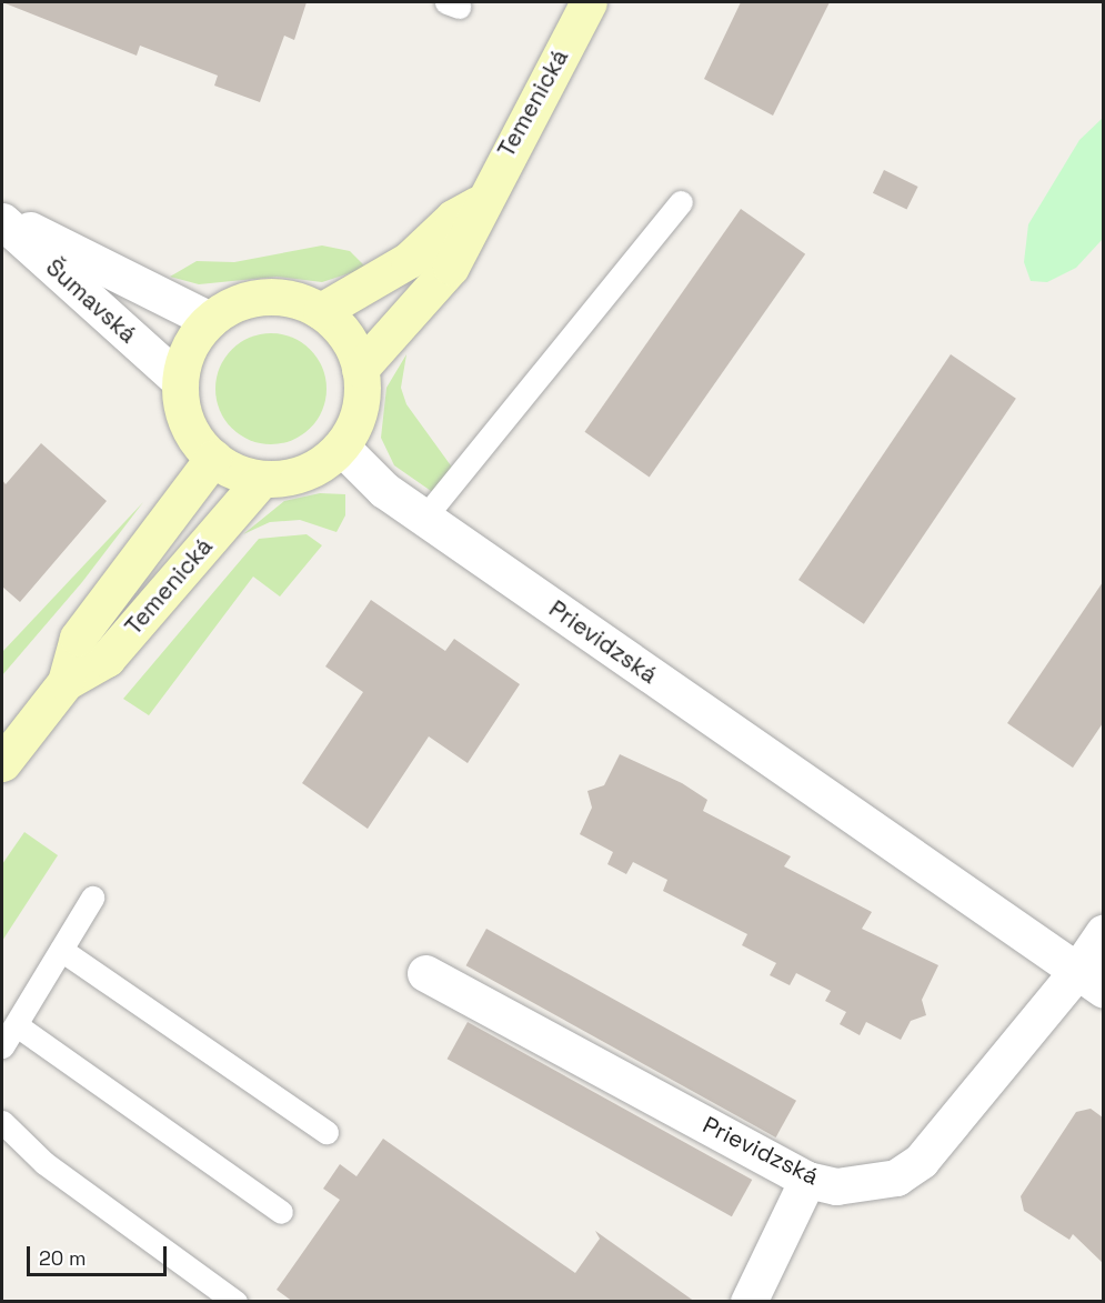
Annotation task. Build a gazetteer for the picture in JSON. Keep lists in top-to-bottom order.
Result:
{
  "streets": {
    "street": ["Temenická", "Šumavská", "Prievidzská"]
  },
  "crossings": [
    ["Temenická", "Šumavská"],
    ["Temenická", "Prievidzská"],
    ["Šumavská", "Prievidzská"]
  ],
  "scale_bar": "20 m"
}
